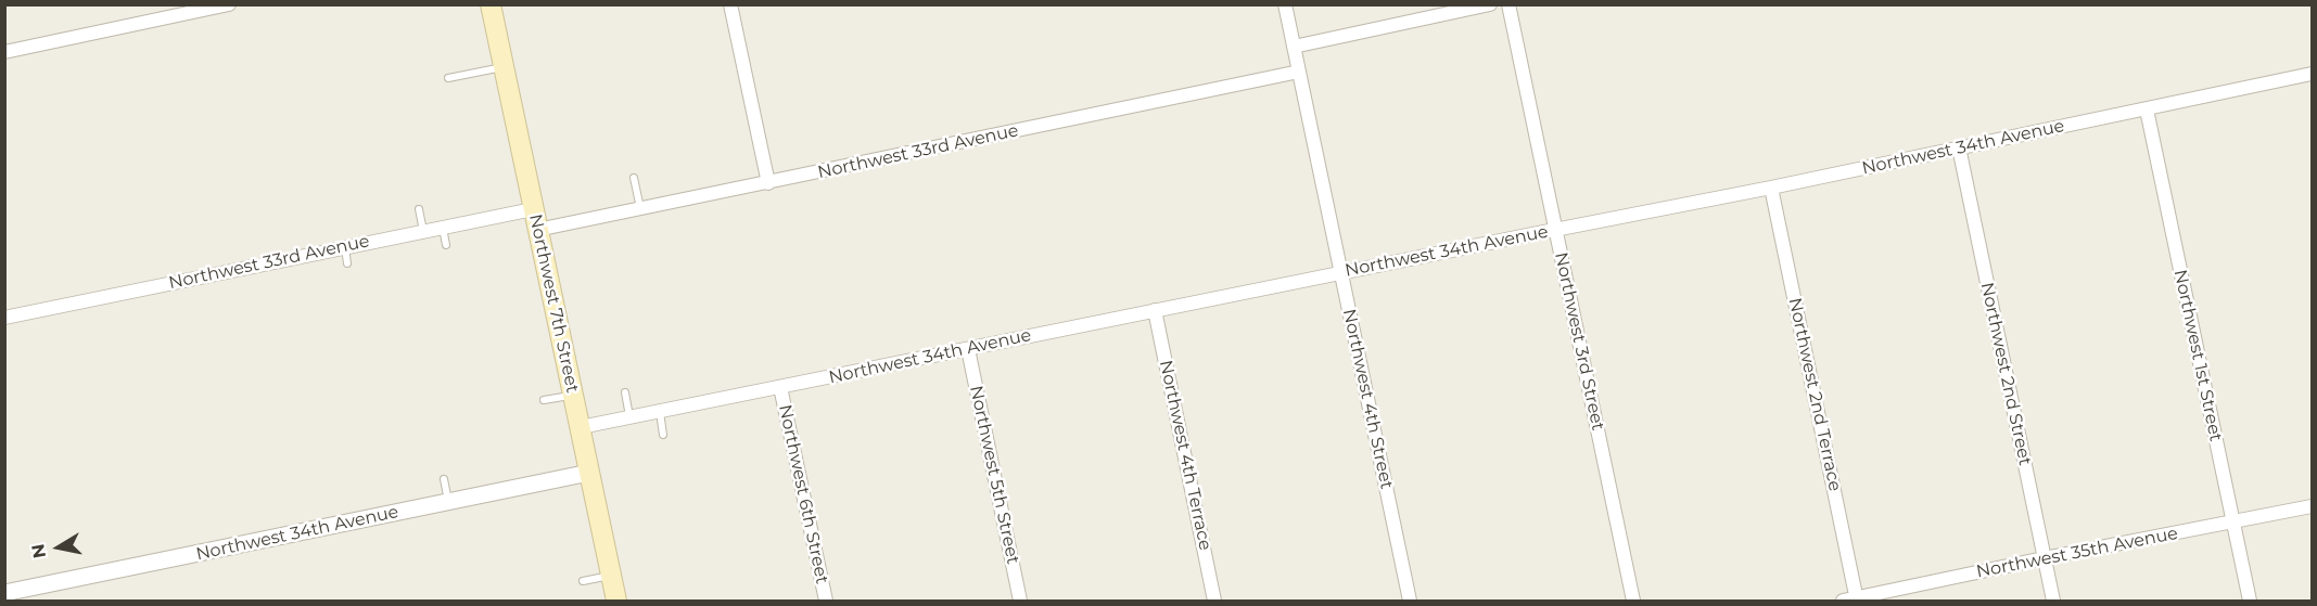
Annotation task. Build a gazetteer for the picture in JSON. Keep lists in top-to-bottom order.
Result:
{
  "streets": {
    "main road": ["Northwest 7th Street"],
    "street": [
      "Northwest 34th Avenue",
      "Northwest 33rd Avenue",
      "Northwest 3rd Street",
      "Northwest 1st Street",
      "Northwest 2nd Street",
      "Northwest 2nd Terrace",
      "Northwest 4th Street",
      "Northwest 4th Terrace",
      "Northwest 5th Street",
      "Northwest 6th Street",
      "Northwest 35th Avenue"
    ]
  },
  "crossings": [
    ["Northwest 34th Avenue", "Northwest 7th Street"],
    ["Northwest 34th Avenue", "Northwest 3rd Street"],
    ["Northwest 34th Avenue", "Northwest 1st Street"],
    ["Northwest 34th Avenue", "Northwest 2nd Street"],
    ["Northwest 34th Avenue", "Northwest 2nd Terrace"],
    ["Northwest 34th Avenue", "Northwest 4th Street"],
    ["Northwest 34th Avenue", "Northwest 4th Terrace"],
    ["Northwest 34th Avenue", "Northwest 5th Street"],
    ["Northwest 34th Avenue", "Northwest 6th Street"],
    ["Northwest 33rd Avenue", "Northwest 7th Street"],
    ["Northwest 33rd Avenue", "Northwest 4th Street"],
    ["Northwest 1st Street", "Northwest 35th Avenue"],
    ["Northwest 2nd Street", "Northwest 35th Avenue"],
    ["Northwest 2nd Terrace", "Northwest 35th Avenue"]
  ],
  "north": "left"
}
